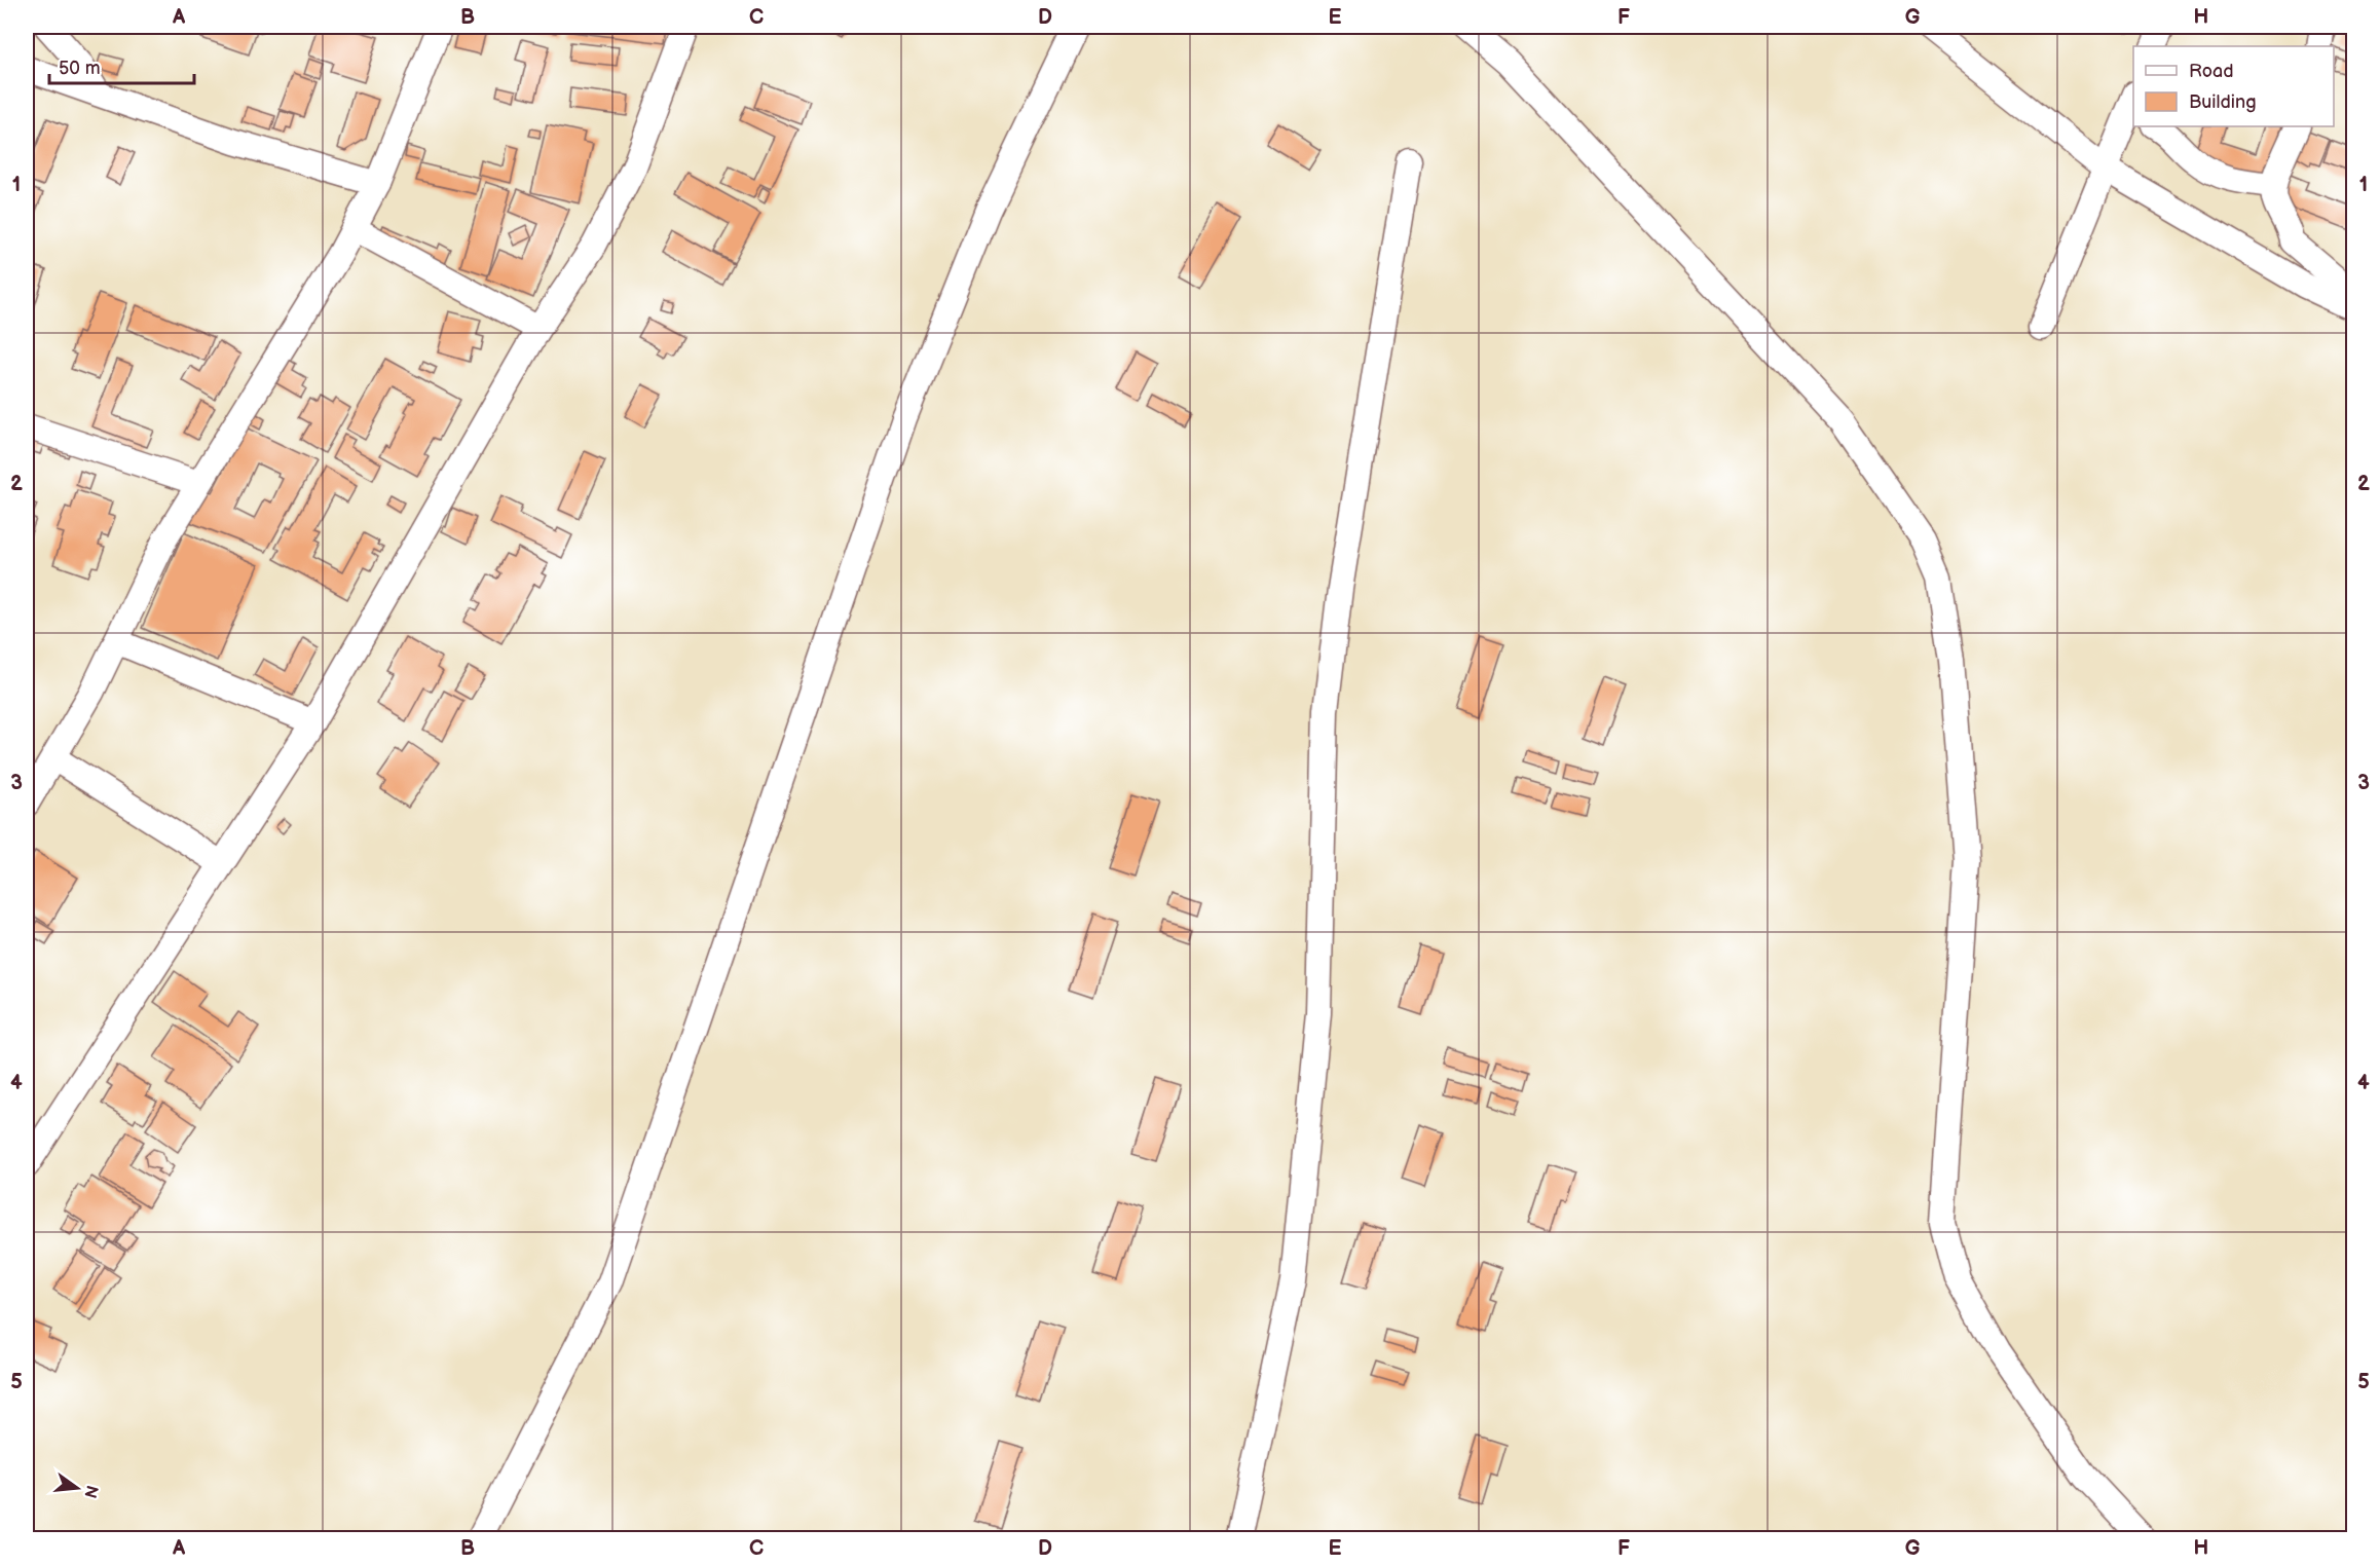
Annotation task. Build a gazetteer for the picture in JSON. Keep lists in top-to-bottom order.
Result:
{
  "legend": ["Road", "Building"],
  "scale_bar": "50 m",
  "north": "right",
  "grid": {
    "columns": [
      "A",
      "B",
      "C",
      "D",
      "E",
      "F",
      "G",
      "H"
    ],
    "rows": [
      "1",
      "2",
      "3",
      "4",
      "5"
    ]
  }
}
